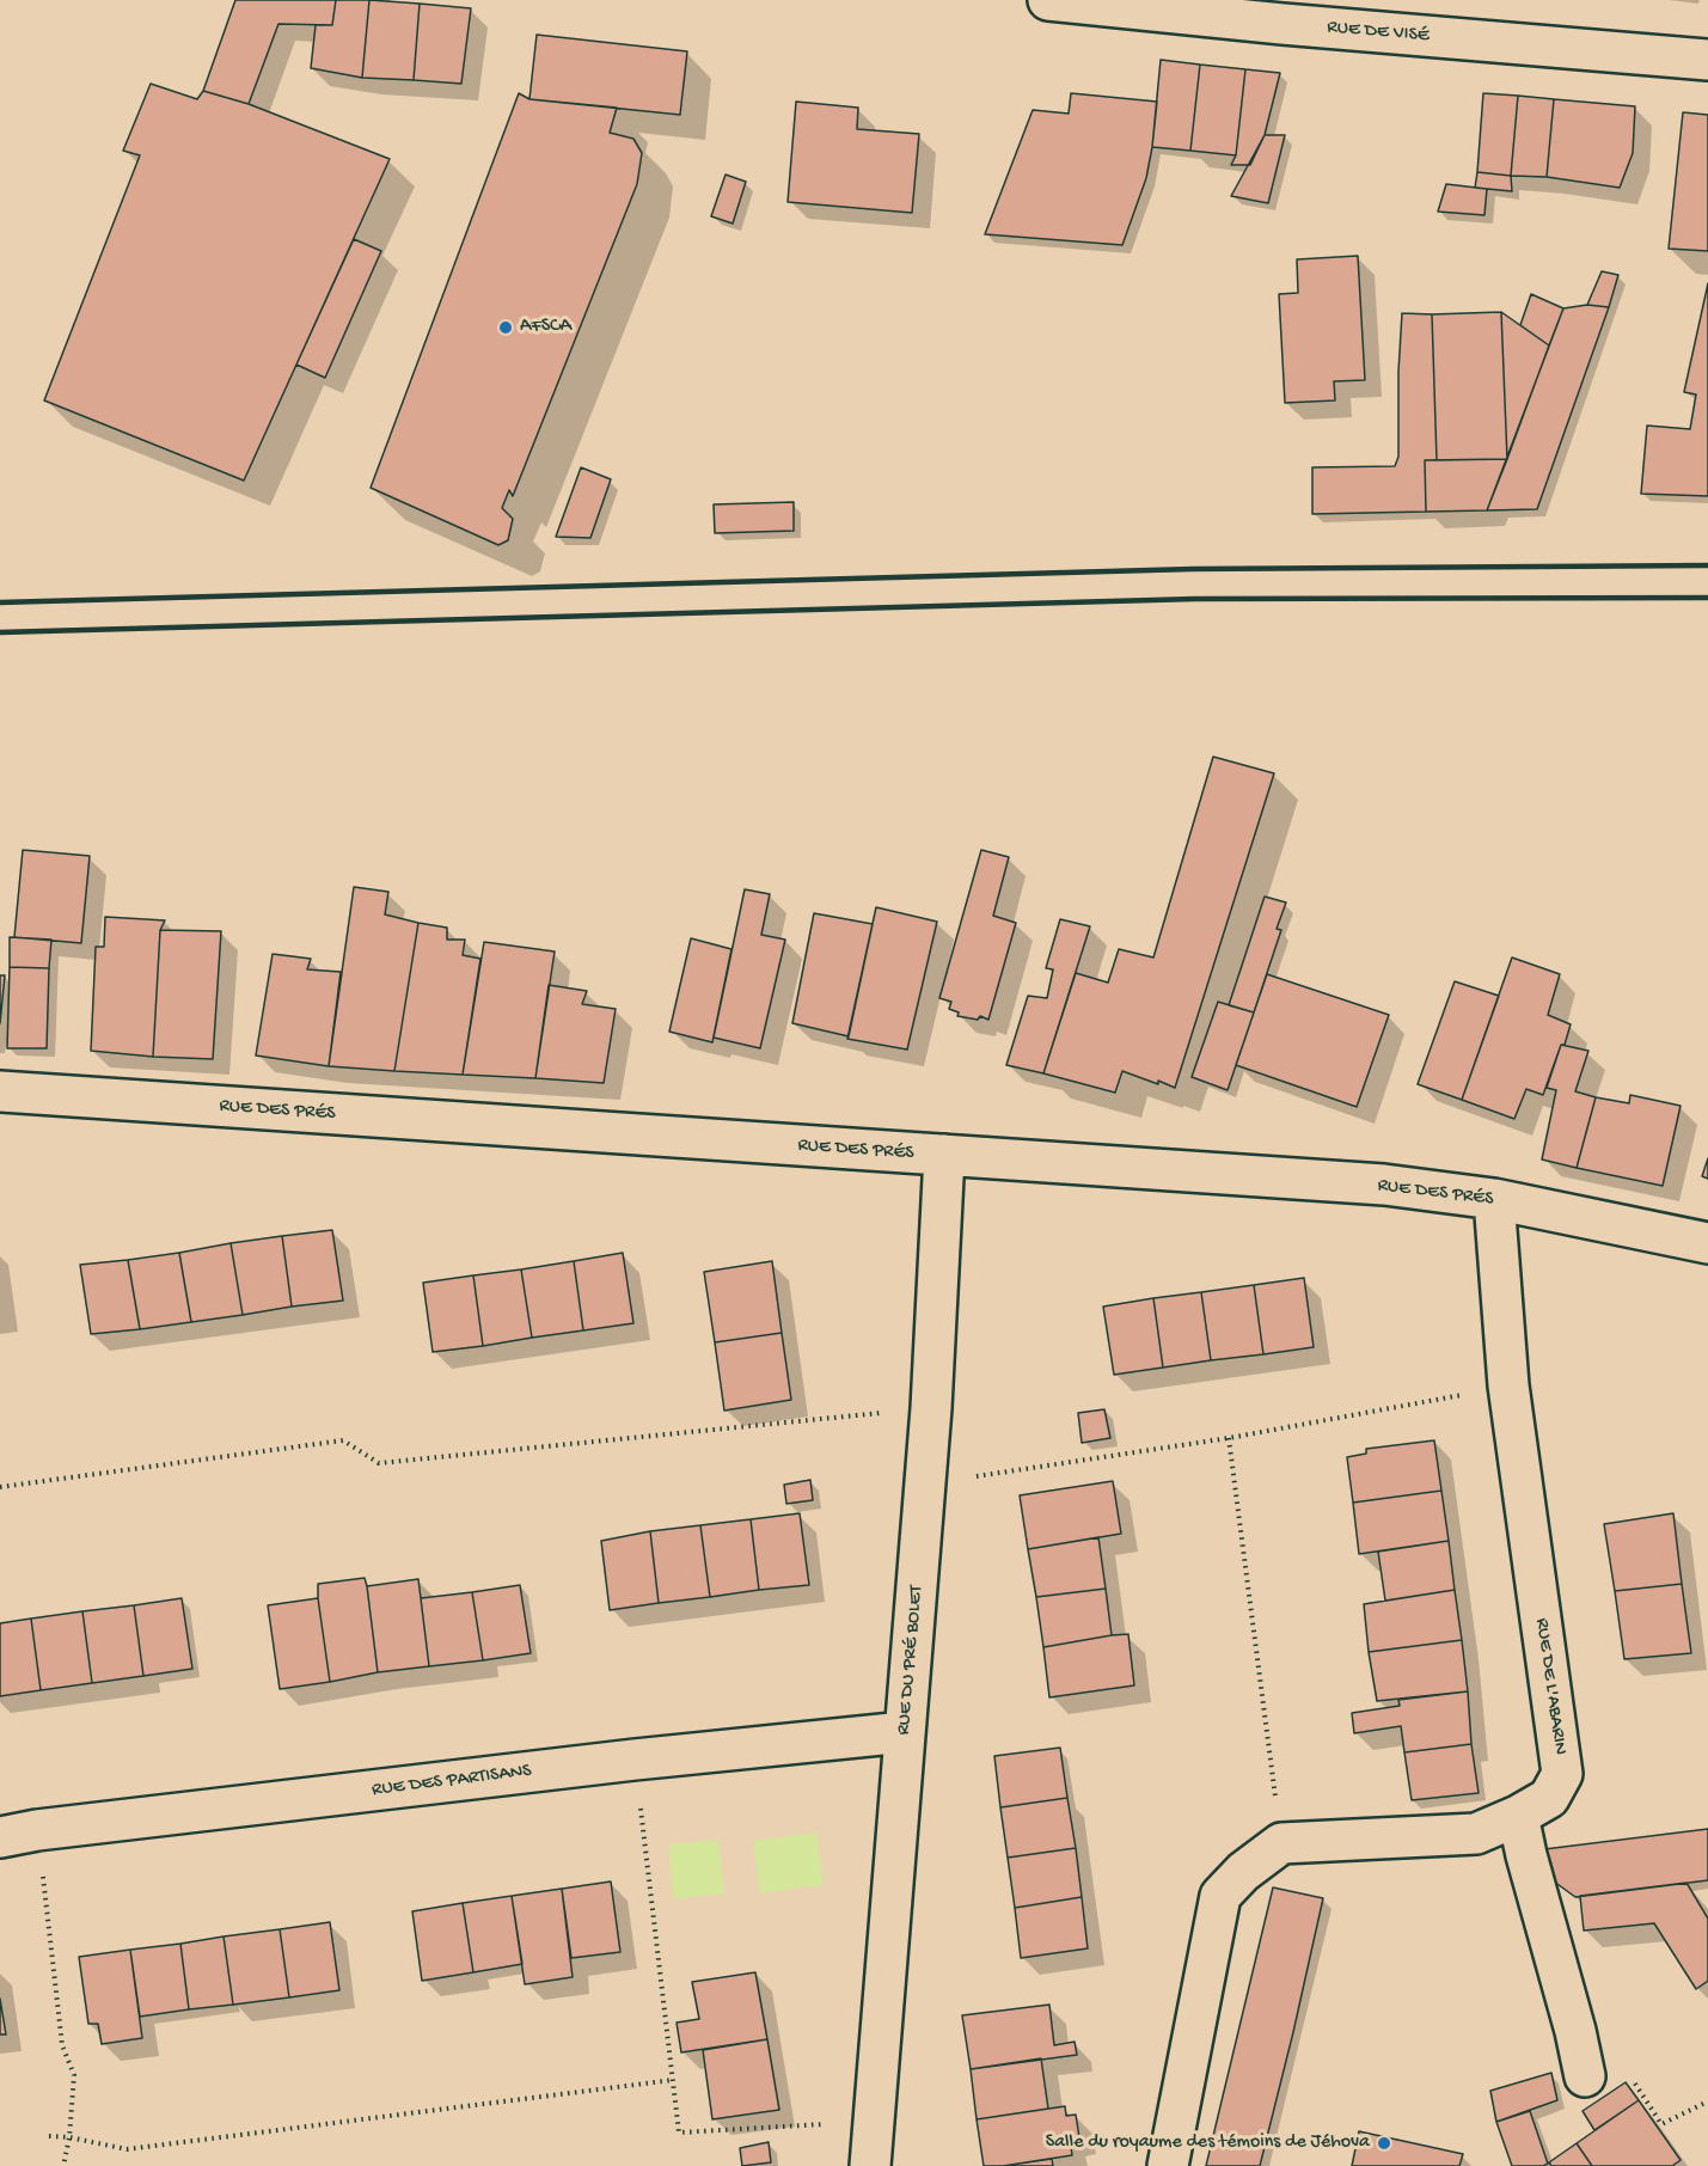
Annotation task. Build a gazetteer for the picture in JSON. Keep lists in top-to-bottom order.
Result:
{
  "streets": {
    "street": [
      "RUE DE VISÉ",
      "RUE DES PRÉS",
      "RUE DU PRÉ BOLET",
      "RUE DE L'ABARIN",
      "RUE DES PARTISANS"
    ]
  },
  "crossings": [
    ["RUE DES PRÉS", "RUE DU PRÉ BOLET"],
    ["RUE DES PRÉS", "RUE DE L'ABARIN"],
    ["RUE DU PRÉ BOLET", "RUE DES PARTISANS"]
  ],
  "places": ["AFSCA", "Salle du royaume des témoins de Jéhova"]
}
